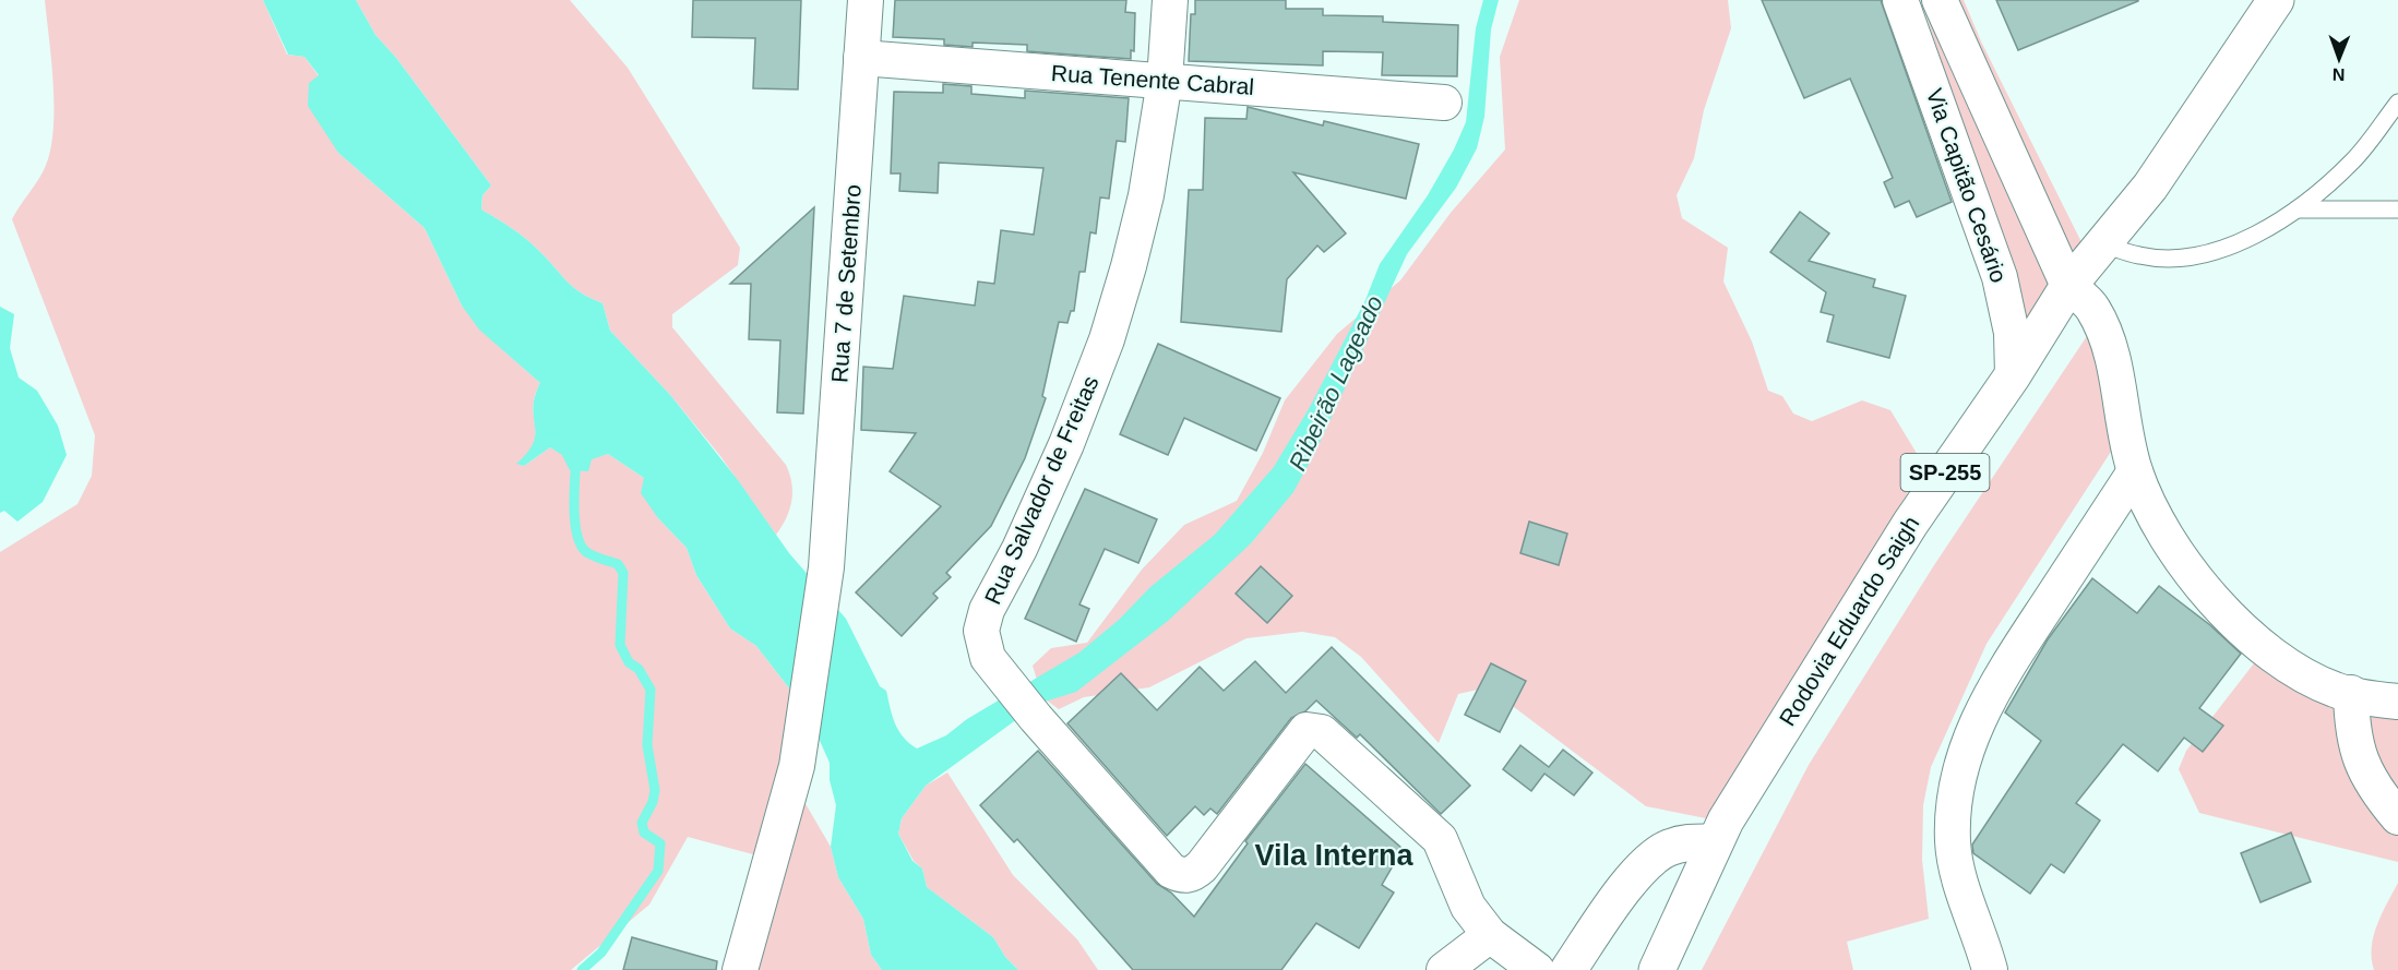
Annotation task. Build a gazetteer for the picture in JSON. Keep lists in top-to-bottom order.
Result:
{
  "streets": {
    "main road": ["SP-255", "Rodovia Eduardo Saigh"],
    "street": [
      "Rua Tenente Cabral",
      "Via Capitão Cesário",
      "Rua 7 de Setembro",
      "Rua Salvador de Freitas"
    ]
  },
  "crossings": [
    ["Rua Tenente Cabral", "Rua 7 de Setembro"],
    ["Rua Tenente Cabral", "Rua Salvador de Freitas"],
    ["Via Capitão Cesário", "Rodovia Eduardo Saigh"]
  ],
  "districts": ["Vila Interna"],
  "water": ["Ribeirão Lageado"],
  "north": "bottom"
}
